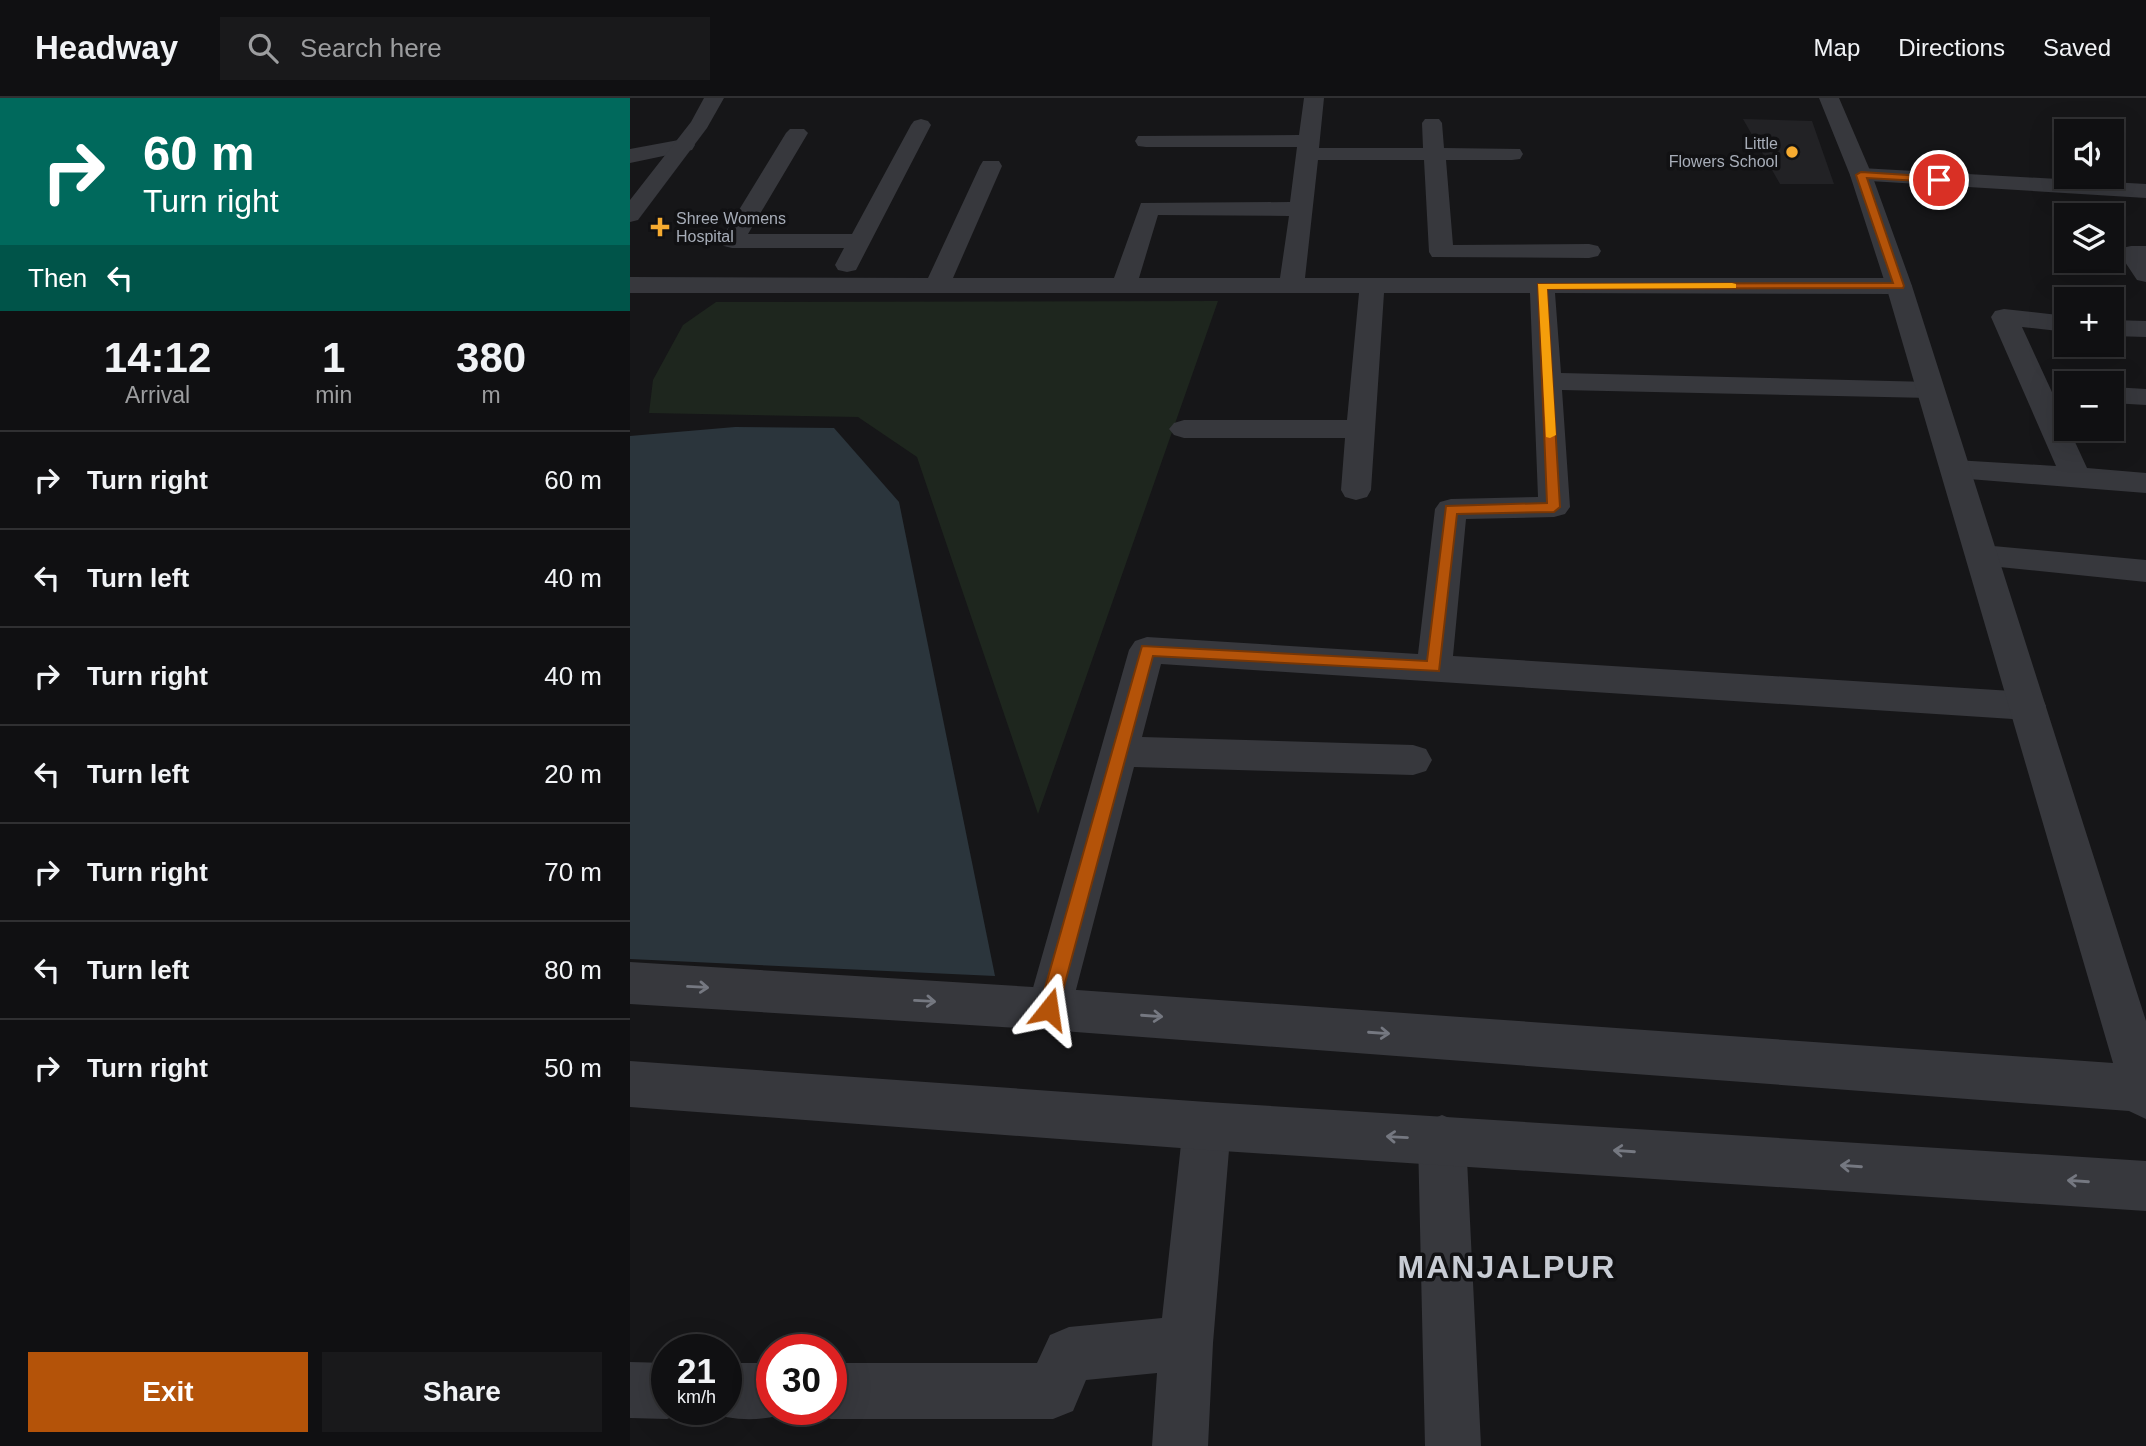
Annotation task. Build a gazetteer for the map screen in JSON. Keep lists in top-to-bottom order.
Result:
{
  "districts": ["MANJALPUR"],
  "places": {
    "other": ["Little Flowers School"],
    "health": ["Shree Womens Hospital"]
  },
  "page": {
    "header": "Headway",
    "search": "Search here",
    "nav": ["Map", "Directions", "Saved"],
    "turn": ["60 m", "Turn right"],
    "map_buttons": ["+", "−"],
    "then": "Then",
    "eta": [
      "14:12",
      "Arrival",
      "1",
      "min",
      "380",
      "m"
    ],
    "list": [
      {
        "name": "Turn right",
        "value": "60 m"
      },
      {
        "name": "Turn left",
        "value": "40 m"
      },
      {
        "name": "Turn right",
        "value": "40 m"
      },
      {
        "name": "Turn left",
        "value": "20 m"
      },
      {
        "name": "Turn right",
        "value": "70 m"
      },
      {
        "name": "Turn left",
        "value": "80 m"
      },
      {
        "name": "Turn right",
        "value": "50 m"
      }
    ],
    "speed": "21 km/h",
    "limit": "30",
    "buttons": ["Exit", "Share"]
  }
}
